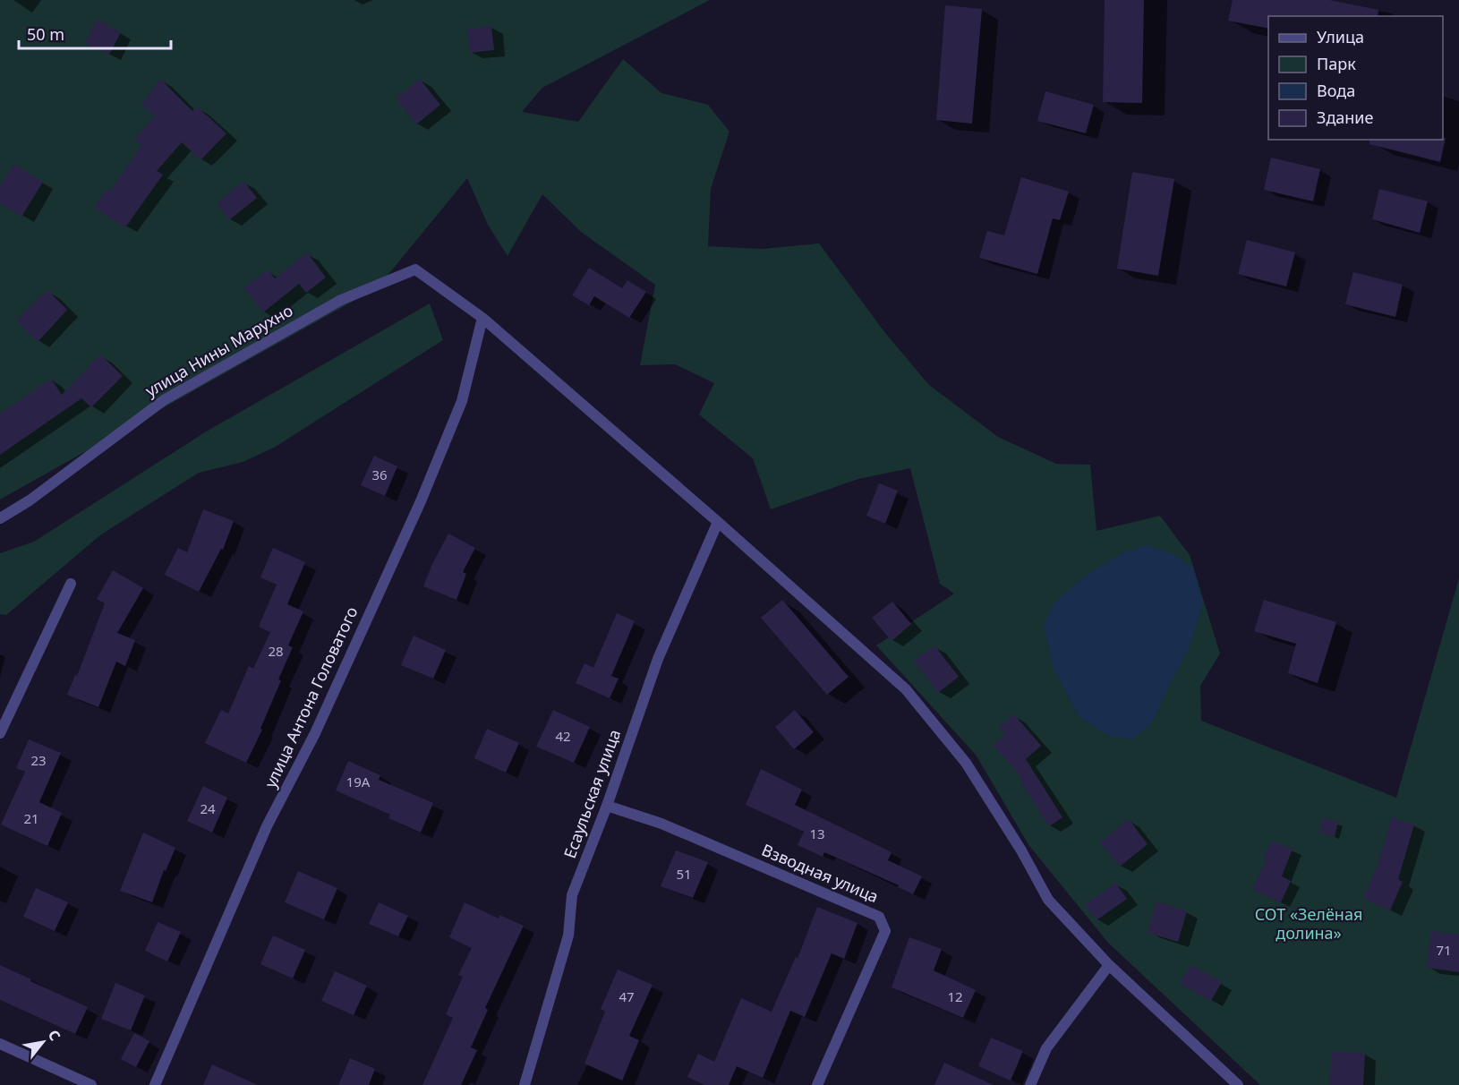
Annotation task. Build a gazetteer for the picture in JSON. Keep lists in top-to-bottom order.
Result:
{
  "streets": {
    "street": [
      "улица Нины Марухно",
      "улица Антона Головатого",
      "Есаульская улица",
      "Взводная улица"
    ]
  },
  "crossings": [
    ["улица Нины Марухно", "улица Антона Головатого"],
    ["Есаульская улица", "Взводная улица"]
  ],
  "parks": ["СОТ «Зелёная долина»"],
  "house_numbers": [
    "36",
    "28",
    "42",
    "23",
    "19А",
    "24",
    "21",
    "13",
    "51",
    "71",
    "47",
    "12"
  ],
  "legend": [
    "Улица",
    "Парк",
    "Вода",
    "Здание"
  ],
  "scale_bar": "50 m",
  "north": "top right"
}
